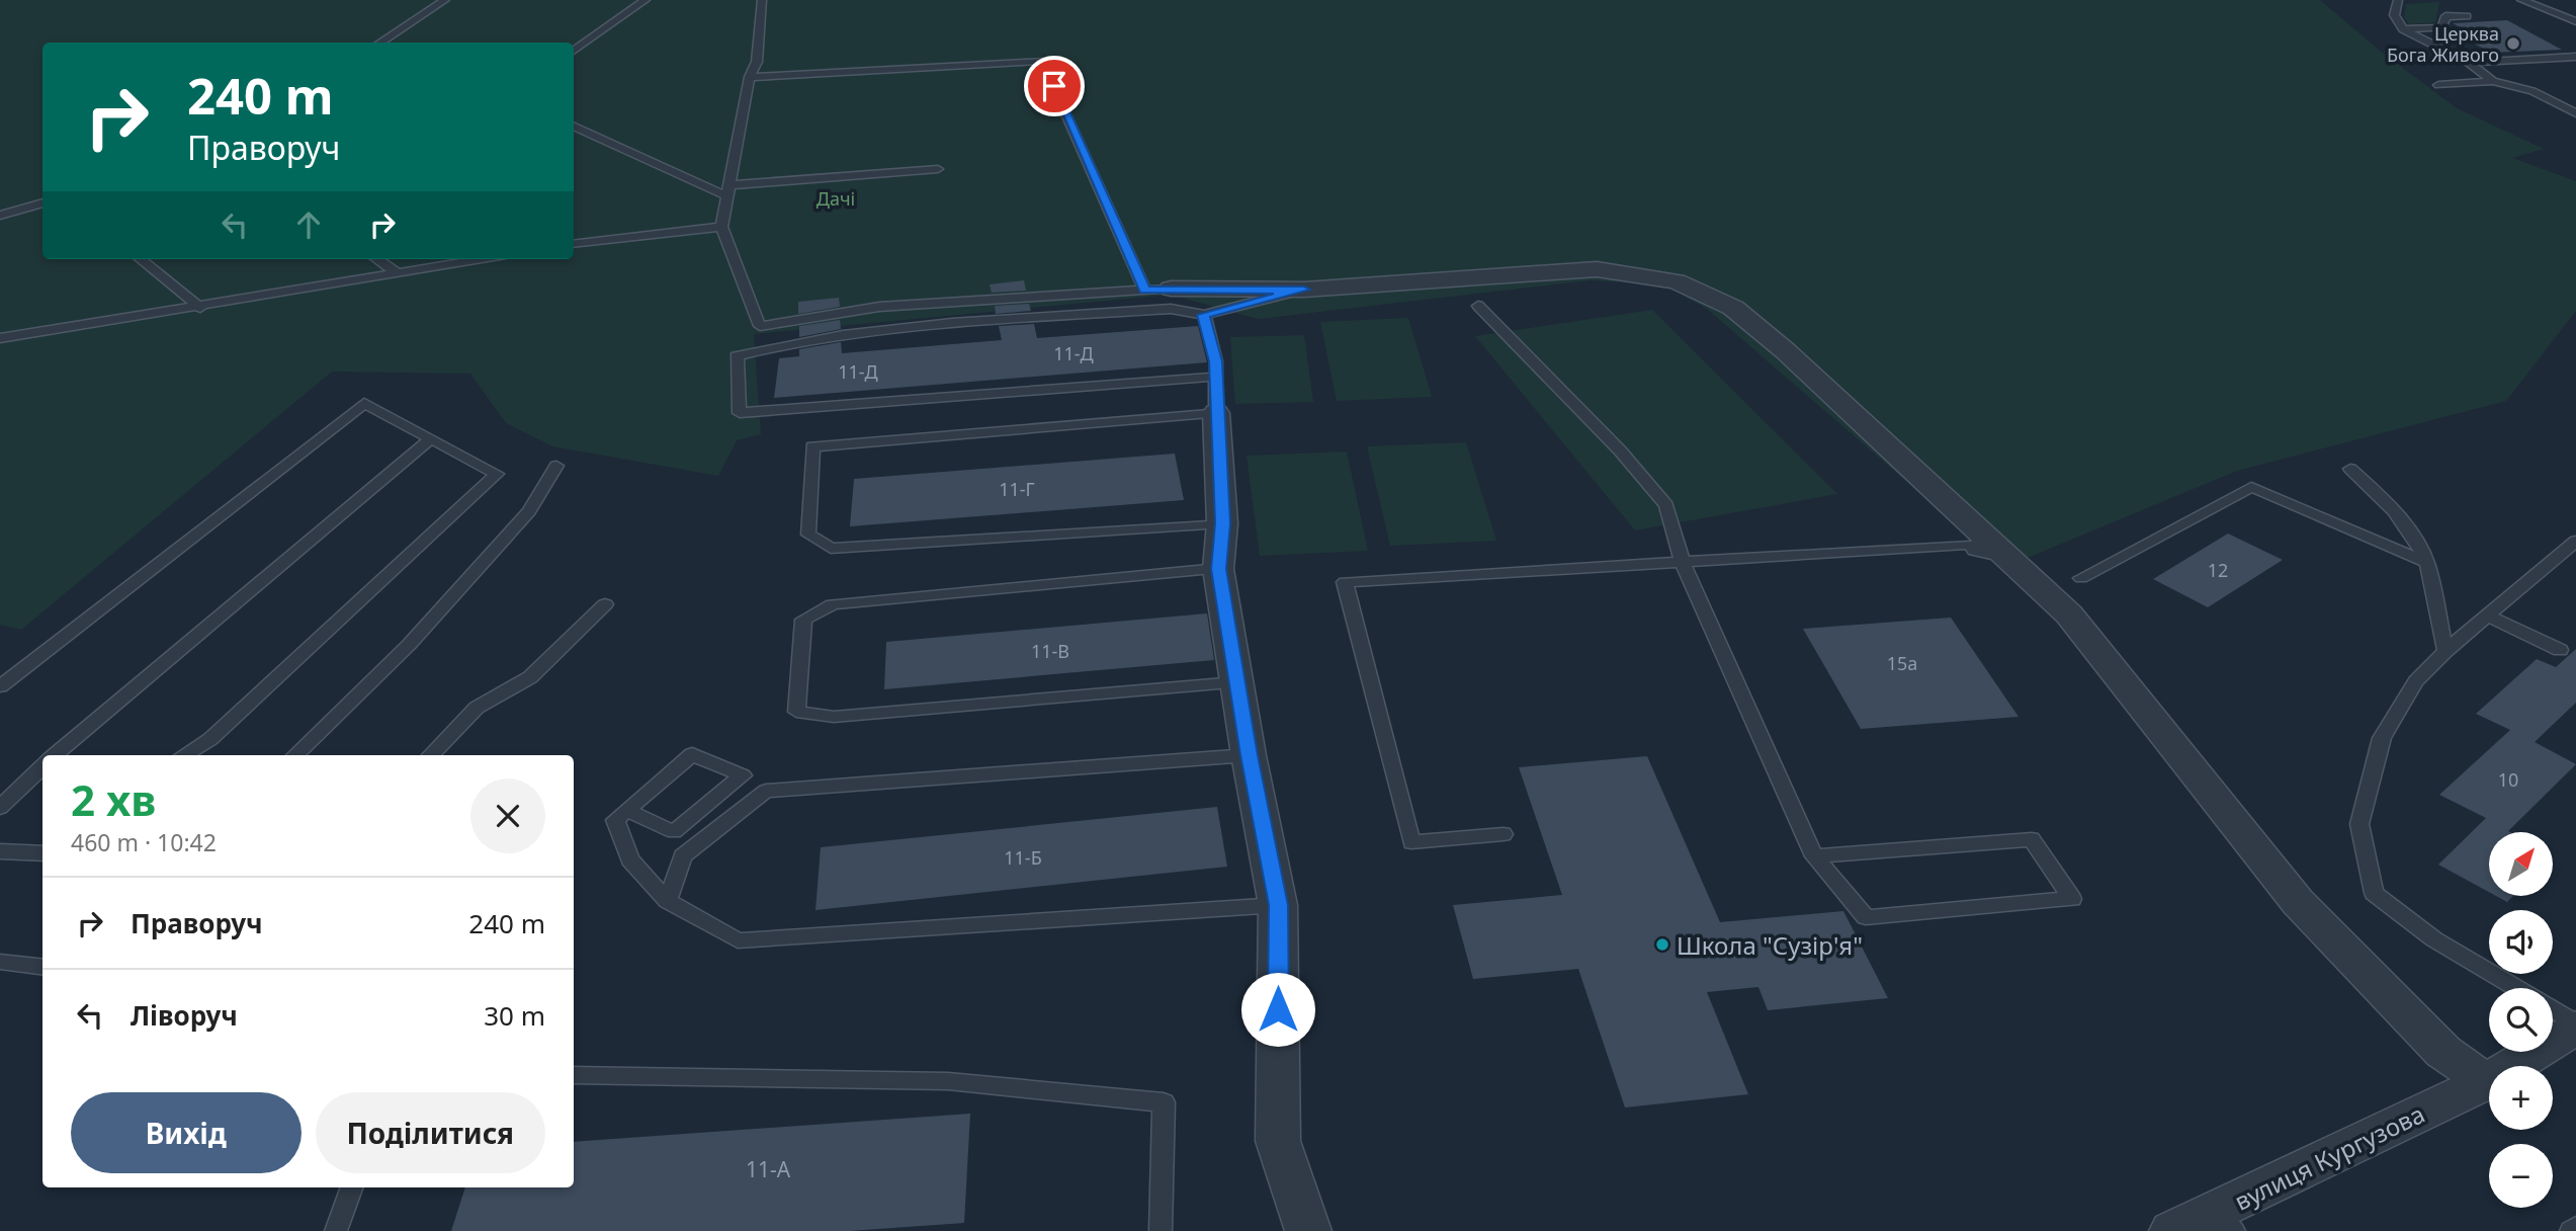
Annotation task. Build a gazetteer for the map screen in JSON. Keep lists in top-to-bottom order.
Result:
{
  "streets": {
    "street": ["вулиця Кургузова"]
  },
  "parks": ["Дачі"],
  "places": ["Церква Бога Живого", "Школа \"Сузір'я\""],
  "house_numbers": [
    "11-Д",
    "11-Д",
    "11-Г",
    "12",
    "11-В",
    "15а",
    "10",
    "11-Б",
    "11-А"
  ],
  "north": "top right",
  "page": {
    "turn": ["240 m", "Праворуч"],
    "heading": ["2 хв", "460 m · 10:42"],
    "map_buttons": ["+", "−"],
    "list": [
      {
        "name": "Праворуч",
        "value": "240 m"
      },
      {
        "name": "Ліворуч",
        "value": "30 m"
      }
    ],
    "buttons": ["Вихід", "Поділитися"]
  }
}
